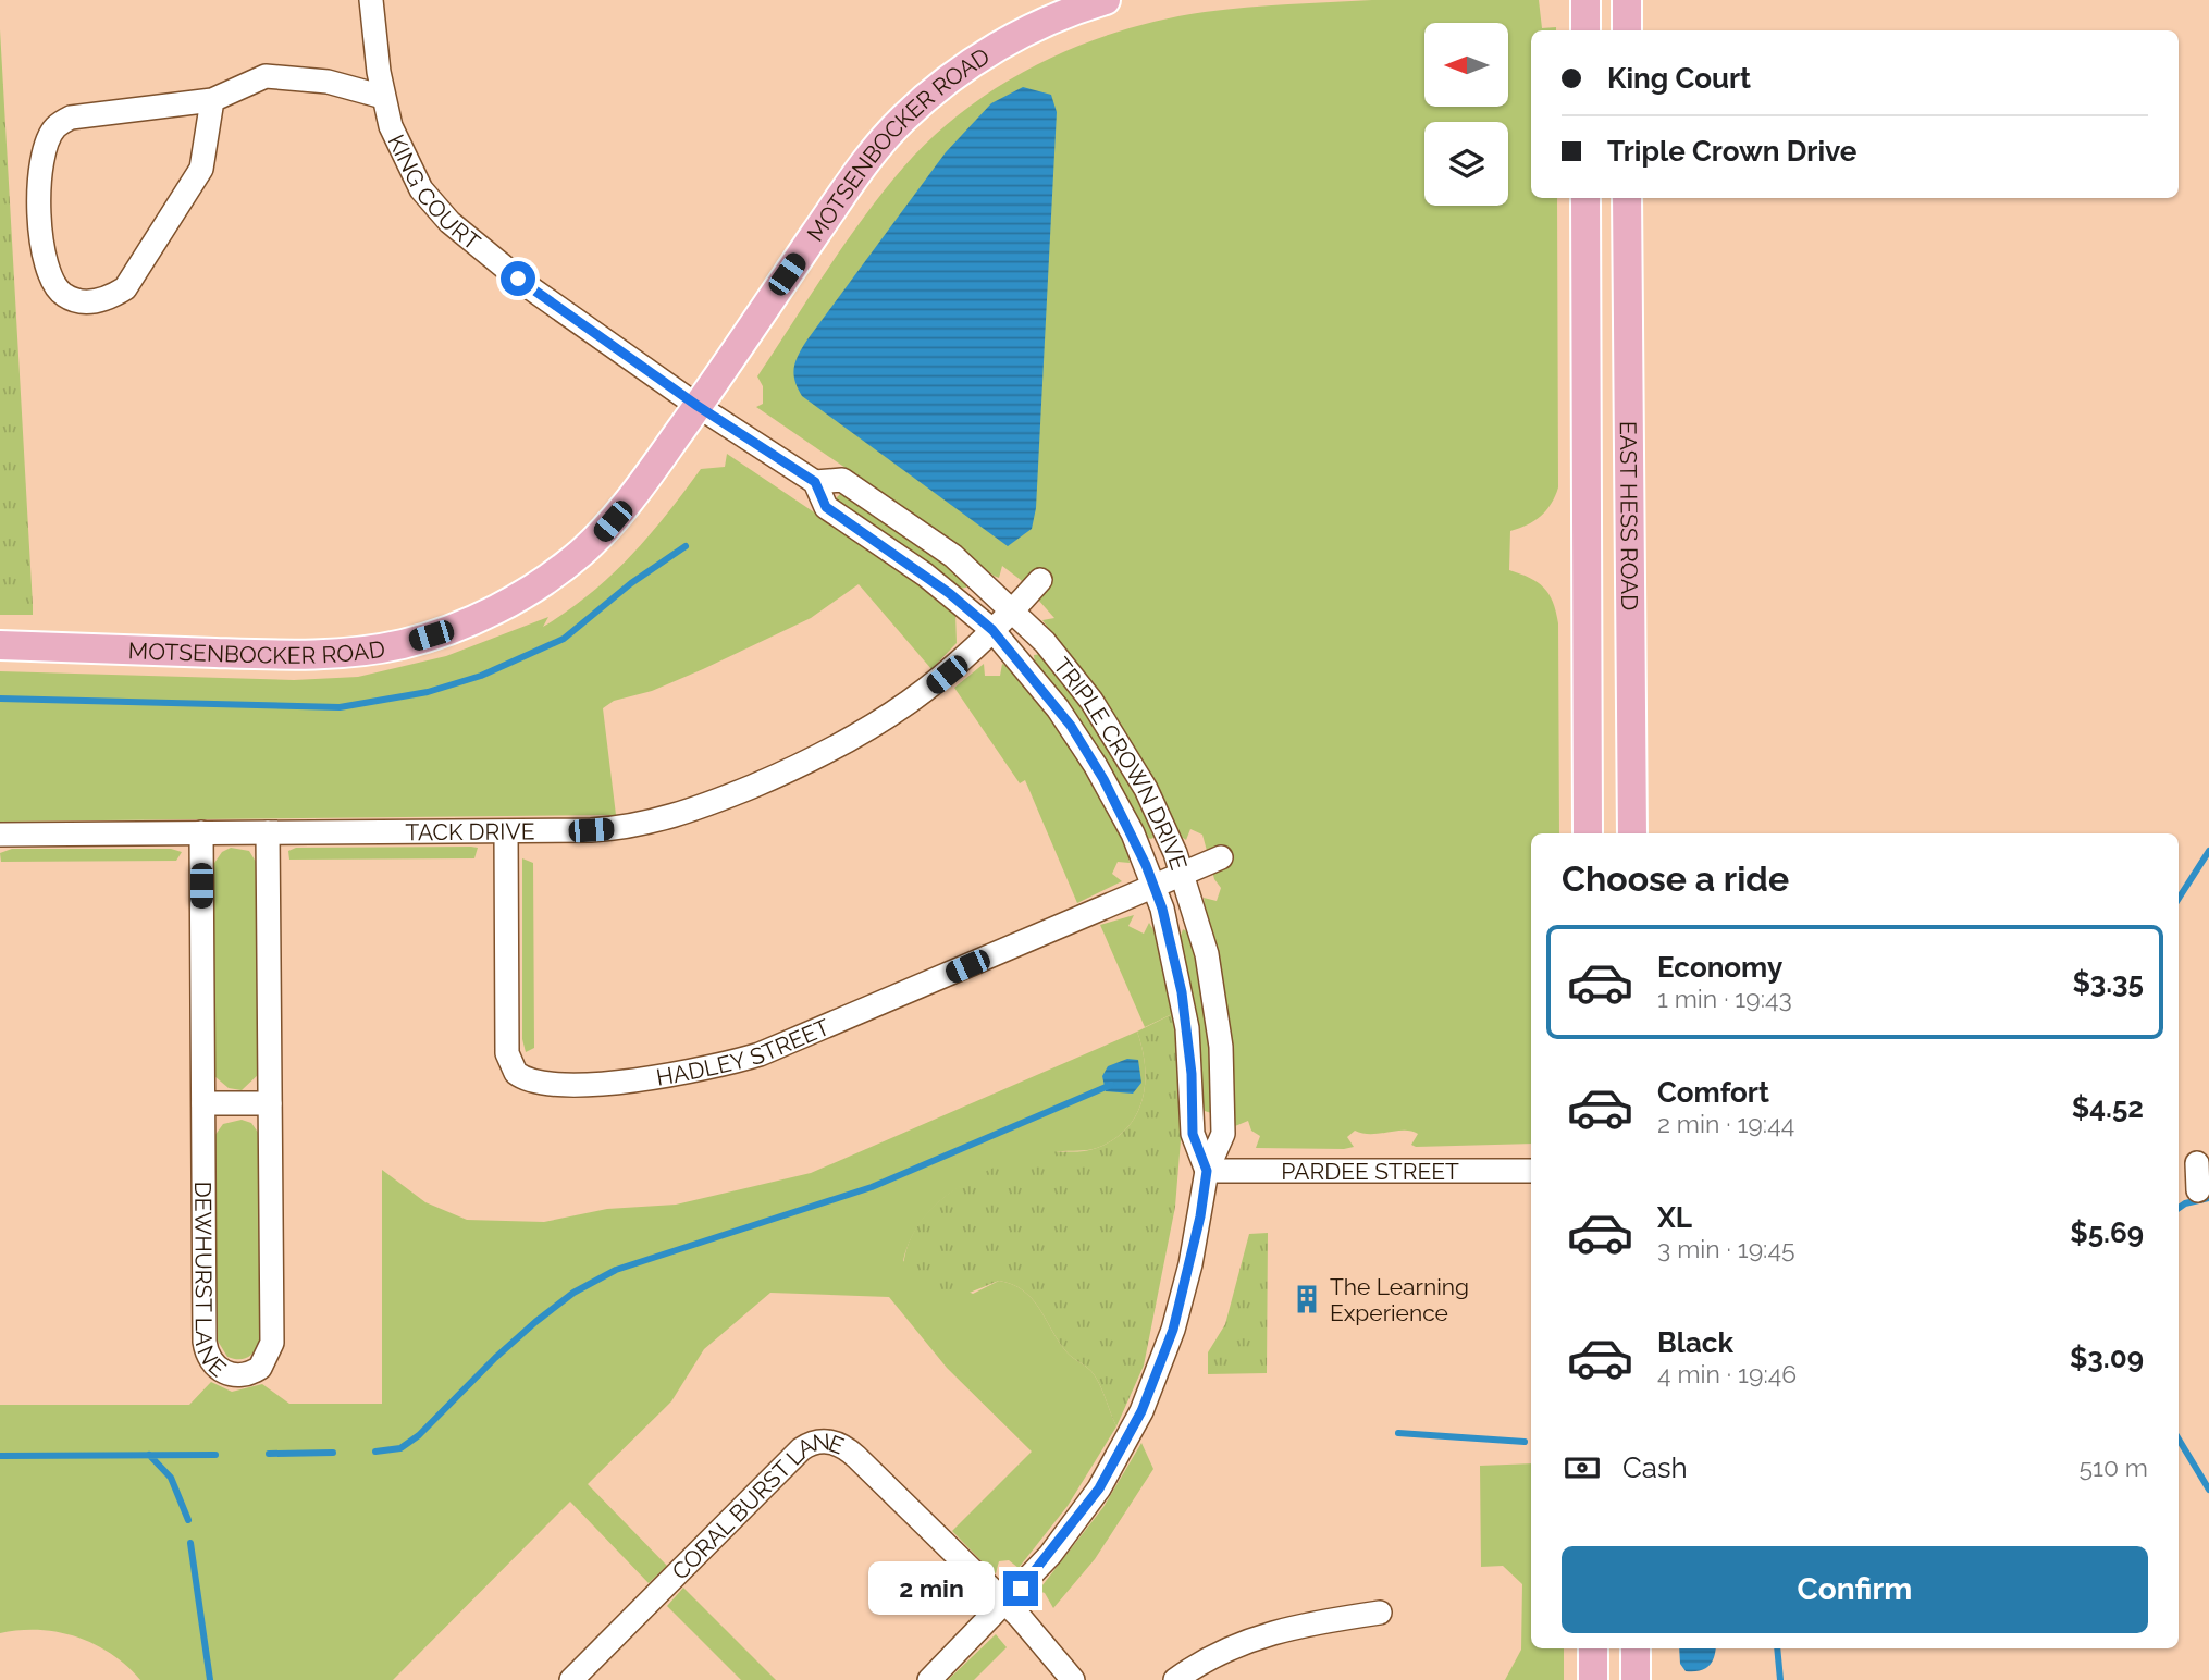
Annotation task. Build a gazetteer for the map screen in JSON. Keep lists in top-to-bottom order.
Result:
{
  "streets": {
    "main road": ["MOTSENBOCKER ROAD", "EAST HESS ROAD"],
    "street": [
      "KING COURT",
      "TRIPLE CROWN DRIVE",
      "TACK DRIVE",
      "HADLEY STREET",
      "PARDEE STREET",
      "DEWHURST LANE",
      "CORAL BURST LANE"
    ]
  },
  "crossings": [
    ["MOTSENBOCKER ROAD", "KING COURT"],
    ["MOTSENBOCKER ROAD", "TRIPLE CROWN DRIVE"],
    ["KING COURT", "TRIPLE CROWN DRIVE"],
    ["TRIPLE CROWN DRIVE", "TACK DRIVE"],
    ["TRIPLE CROWN DRIVE", "HADLEY STREET"],
    ["TRIPLE CROWN DRIVE", "PARDEE STREET"],
    ["TRIPLE CROWN DRIVE", "CORAL BURST LANE"],
    ["TACK DRIVE", "HADLEY STREET"],
    ["TACK DRIVE", "DEWHURST LANE"]
  ],
  "places": {
    "building": ["The Learning Experience"]
  },
  "north": "left",
  "page": {
    "banner": ["King Court", "Triple Crown Drive"],
    "heading": "Choose a ride",
    "list": [
      {
        "name": "Economy",
        "note": "1 min · 19:43",
        "value": "$3.35"
      },
      {
        "name": "Comfort",
        "note": "2 min · 19:44",
        "value": "$4.52"
      },
      {
        "name": "XL",
        "note": "3 min · 19:45",
        "value": "$5.69"
      },
      {
        "name": "Black",
        "note": "4 min · 19:46",
        "value": "$3.09"
      }
    ],
    "pay": ["Cash", "510 m"],
    "buttons": "Confirm",
    "bubble": "2 min"
  }
}
